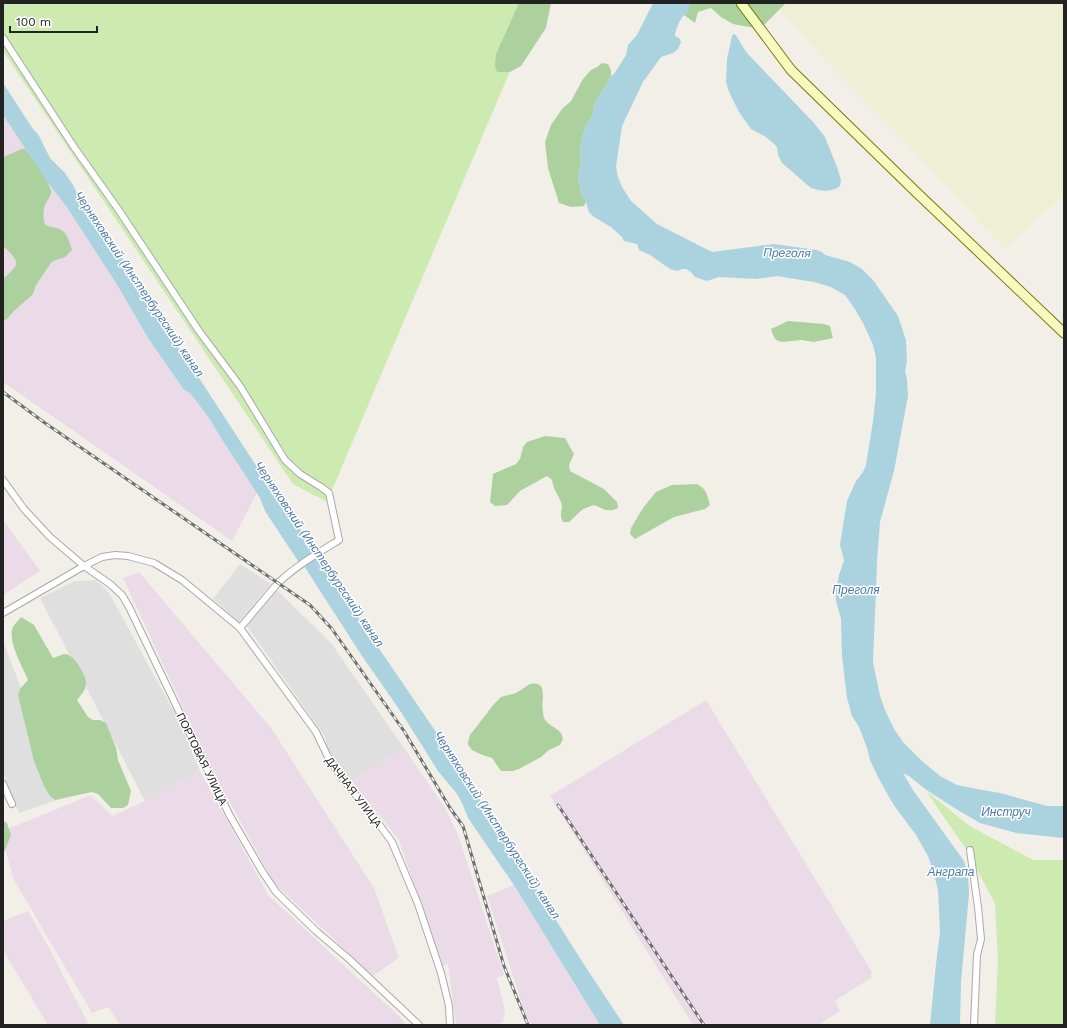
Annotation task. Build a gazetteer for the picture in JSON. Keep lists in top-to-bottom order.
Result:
{
  "streets": {
    "street": ["ПОРТОВАЯ УЛИЦА", "ДАЧНАЯ УЛИЦА"]
  },
  "crossings": [
    ["ПОРТОВАЯ УЛИЦА", "ДАЧНАЯ УЛИЦА"]
  ],
  "water": [
    "Преголя",
    "Черняховский (Инстербургский) канал",
    "Инструч",
    "Анграпа"
  ],
  "scale_bar": "100 m"
}
